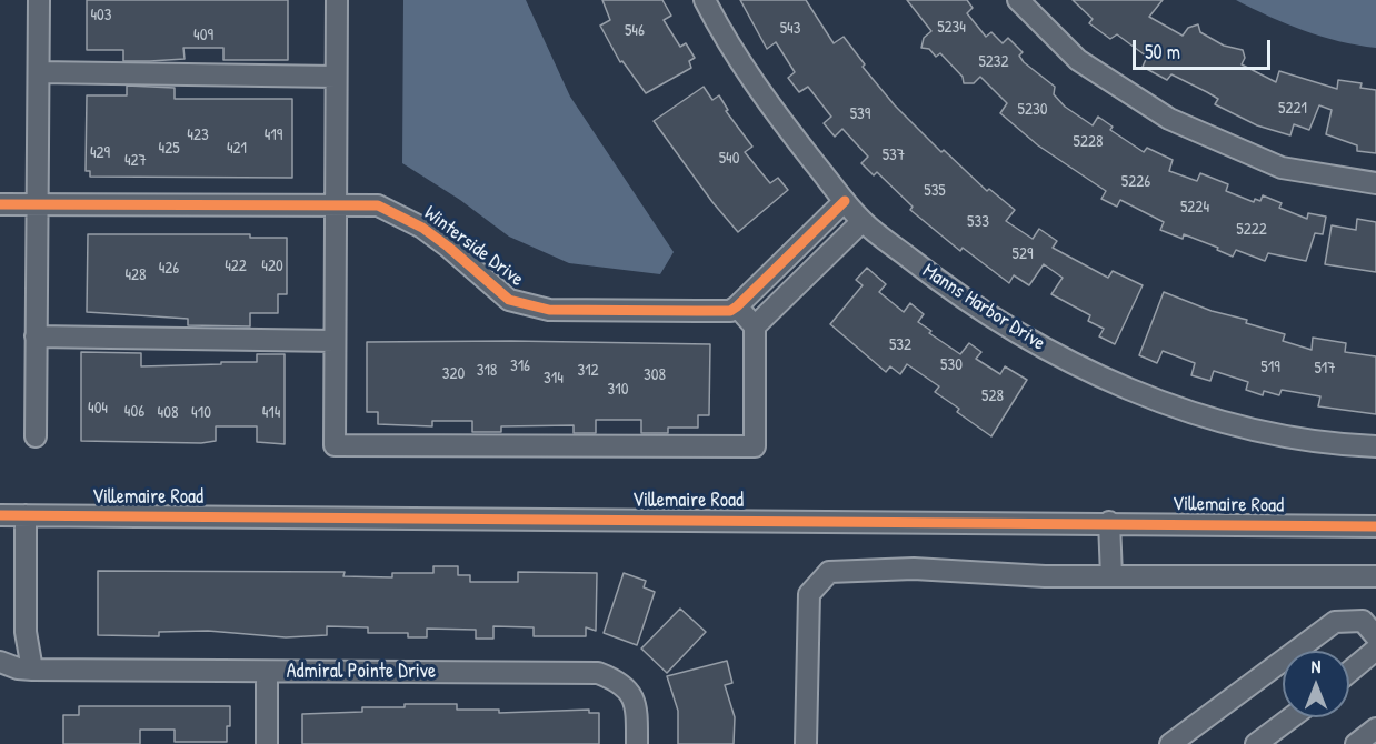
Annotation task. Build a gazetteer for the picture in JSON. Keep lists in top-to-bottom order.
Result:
{
  "streets": {
    "street": [
      "Winterside Drive",
      "Manns Harbor Drive",
      "Villemaire Road",
      "Admiral Pointe Drive"
    ]
  },
  "house_numbers": [
    "403",
    "5234",
    "543",
    "546",
    "409",
    "5232",
    "5221",
    "5230",
    "539",
    "423",
    "419",
    "5228",
    "425",
    "421",
    "429",
    "537",
    "540",
    "427",
    "5226",
    "535",
    "5224",
    "533",
    "5222",
    "529",
    "422",
    "420",
    "426",
    "428",
    "532",
    "530",
    "316",
    "519",
    "517",
    "318",
    "312",
    "320",
    "308",
    "314",
    "310",
    "528",
    "404",
    "406",
    "408",
    "410",
    "414"
  ],
  "scale_bar": "50 m",
  "north": "top"
}
